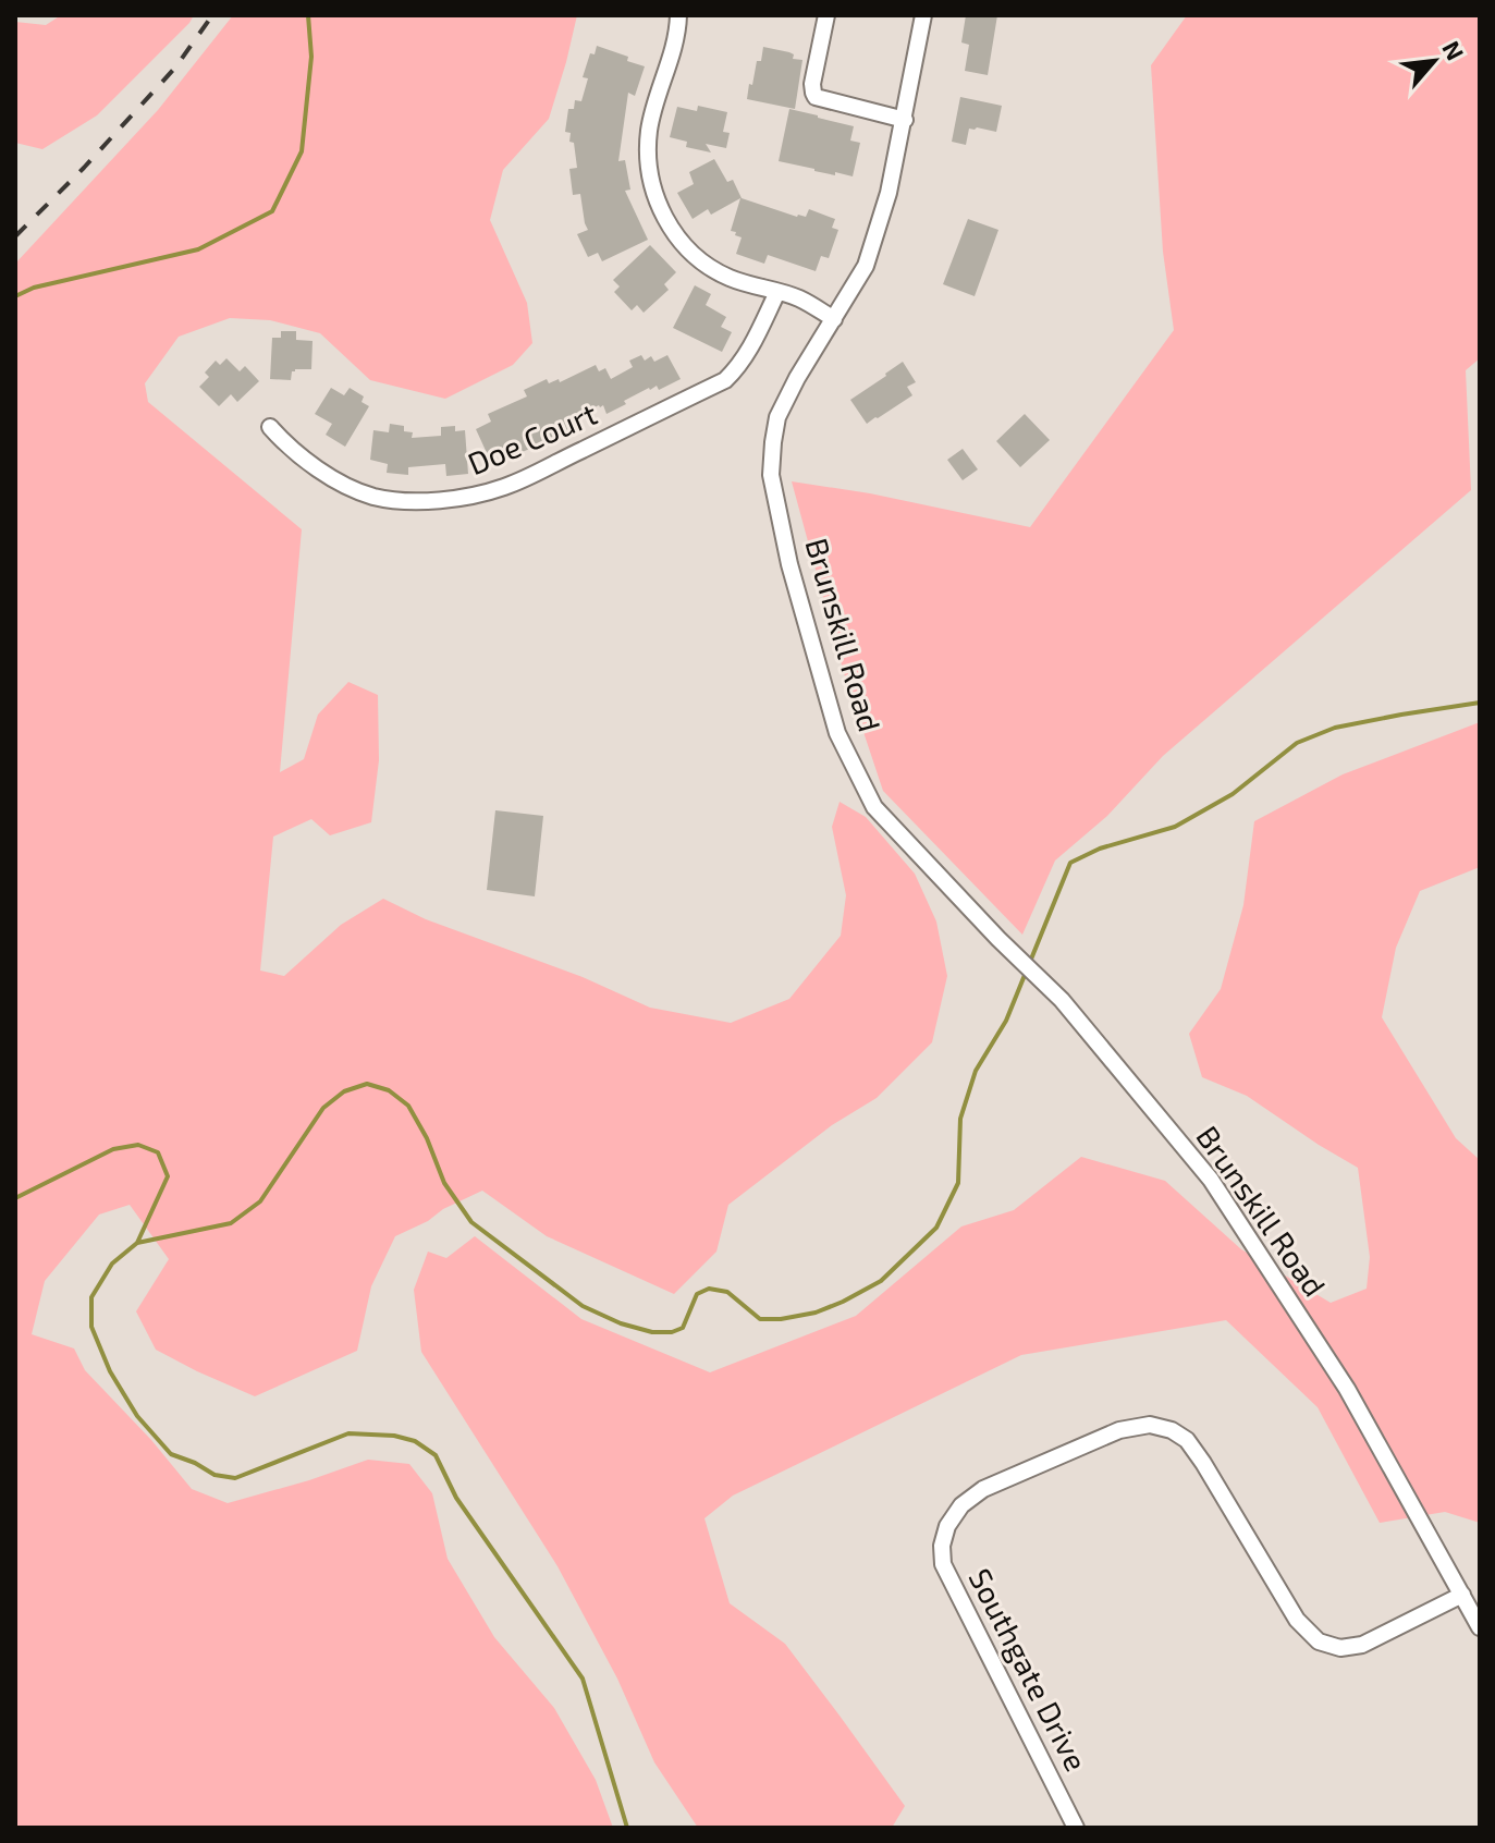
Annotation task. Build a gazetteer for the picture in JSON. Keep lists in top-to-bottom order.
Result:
{
  "streets": {
    "street": ["Doe Court", "Brunskill Road", "Southgate Drive"]
  },
  "crossings": [
    ["Brunskill Road", "Southgate Drive"]
  ],
  "north": "top right"
}
